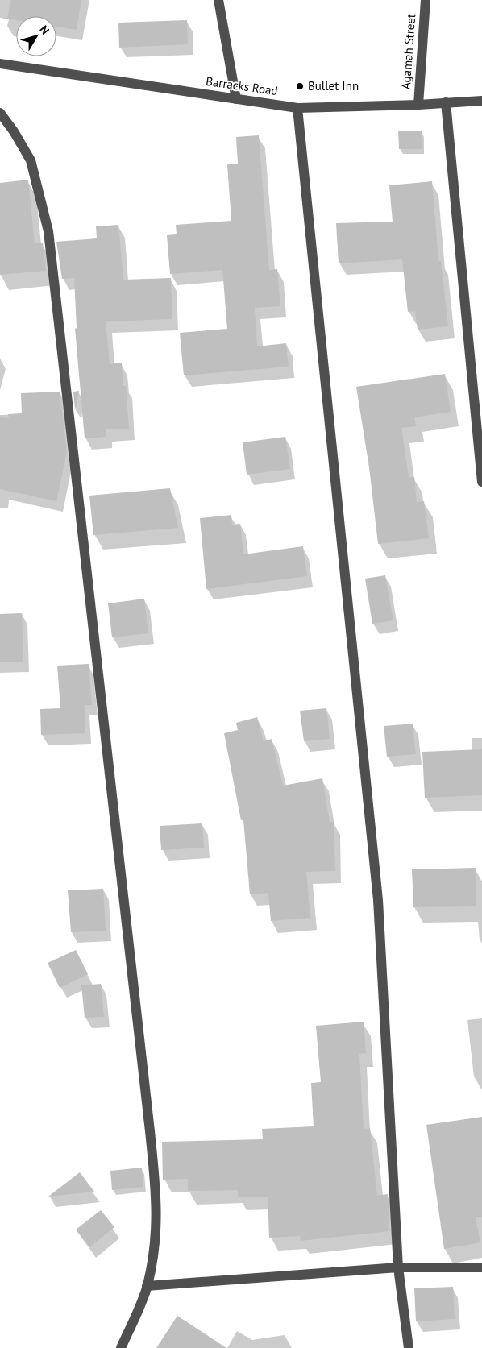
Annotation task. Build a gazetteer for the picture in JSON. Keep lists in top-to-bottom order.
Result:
{
  "streets": {
    "street": ["Agamah Street", "Barracks Road"]
  },
  "crossings": [
    ["Agamah Street", "Barracks Road"]
  ],
  "places": ["Bullet Inn"],
  "north": "top right"
}
